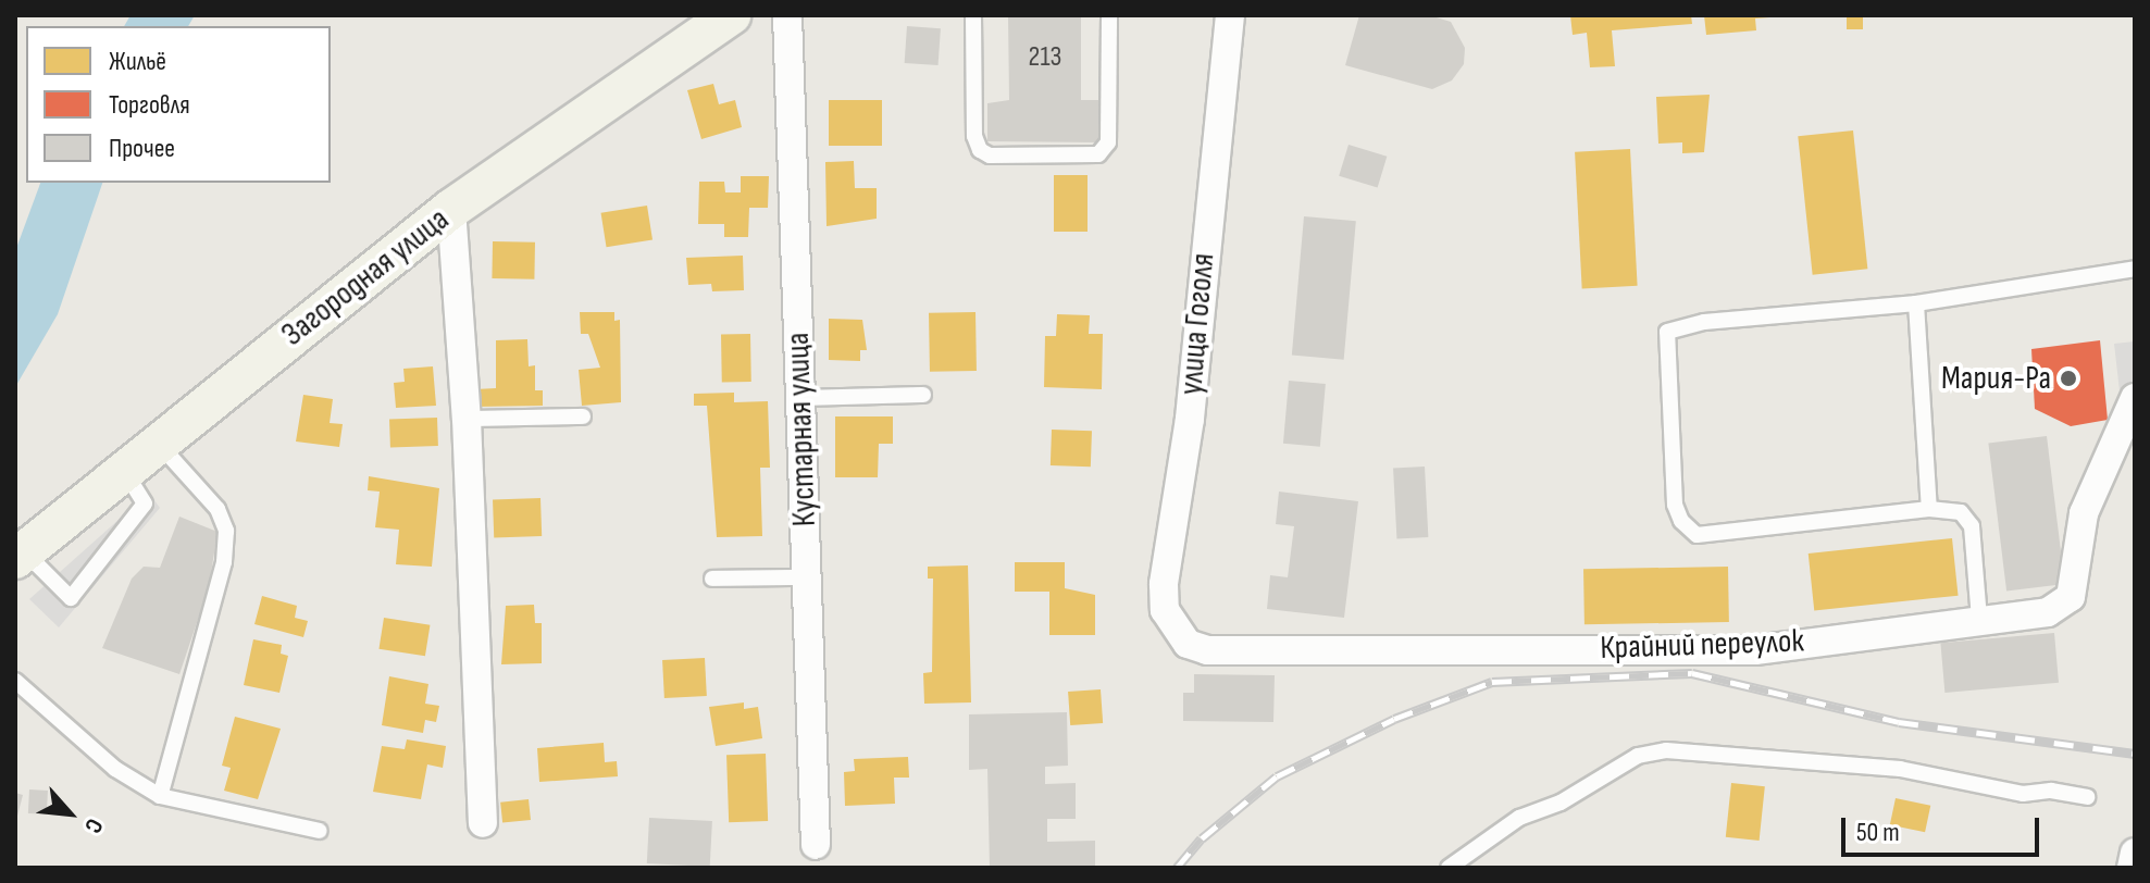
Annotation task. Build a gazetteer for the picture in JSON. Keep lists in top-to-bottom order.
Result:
{
  "streets": {
    "main road": ["Загородная улица"],
    "street": ["улица Гоголя", "Кустарная улица", "Крайний переулок"]
  },
  "crossings": [
    ["улица Гоголя", "Крайний переулок"]
  ],
  "places": ["Мария-Ра"],
  "house_numbers": ["213"],
  "legend": ["Жильё", "Торговля", "Прочее"],
  "scale_bar": "50 m",
  "north": "bottom right"
}
